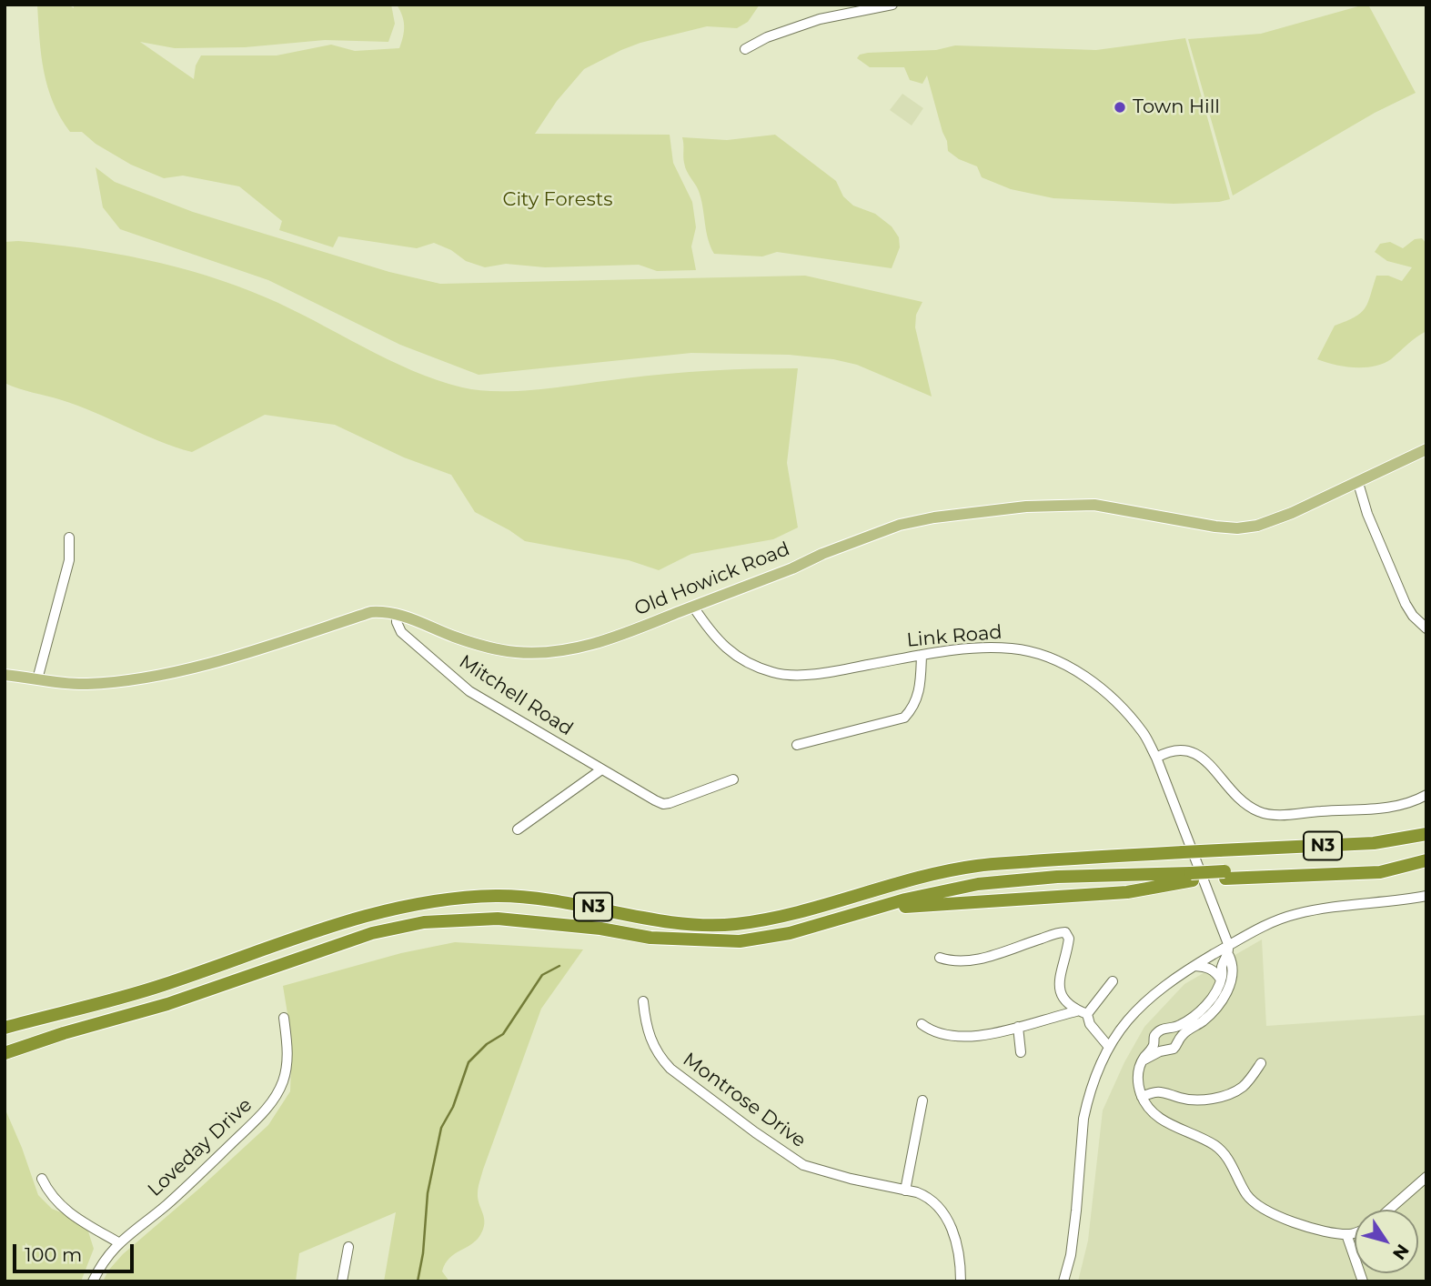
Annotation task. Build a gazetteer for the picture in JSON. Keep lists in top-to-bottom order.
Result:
{
  "streets": {
    "highway": ["N3"],
    "main road": ["Old Howick Road"],
    "street": [
      "Link Road",
      "Mitchell Road",
      "Montrose Drive",
      "Loveday Drive"
    ]
  },
  "crossings": [
    ["Old Howick Road", "Link Road"],
    ["Old Howick Road", "Mitchell Road"]
  ],
  "parks": ["City Forests"],
  "places": ["Town Hill"],
  "scale_bar": "100 m",
  "north": "bottom right"
}
